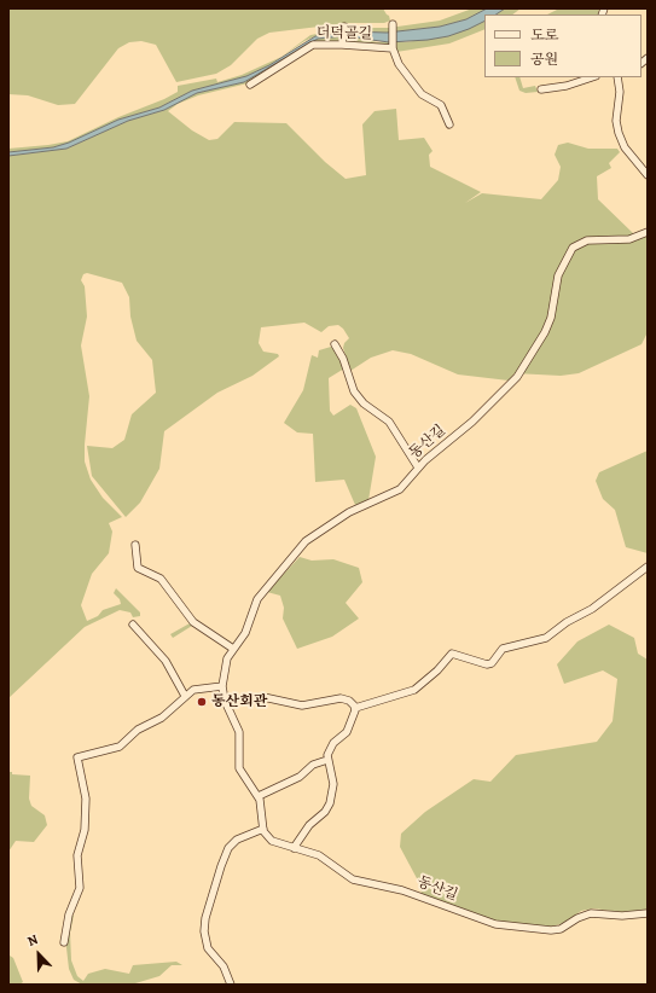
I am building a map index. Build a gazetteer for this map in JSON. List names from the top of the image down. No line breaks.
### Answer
{"streets":{"street":["더덕골길","동산길"]},"places":["동산회관"],"legend":["도로","공원"],"north":"top left"}
